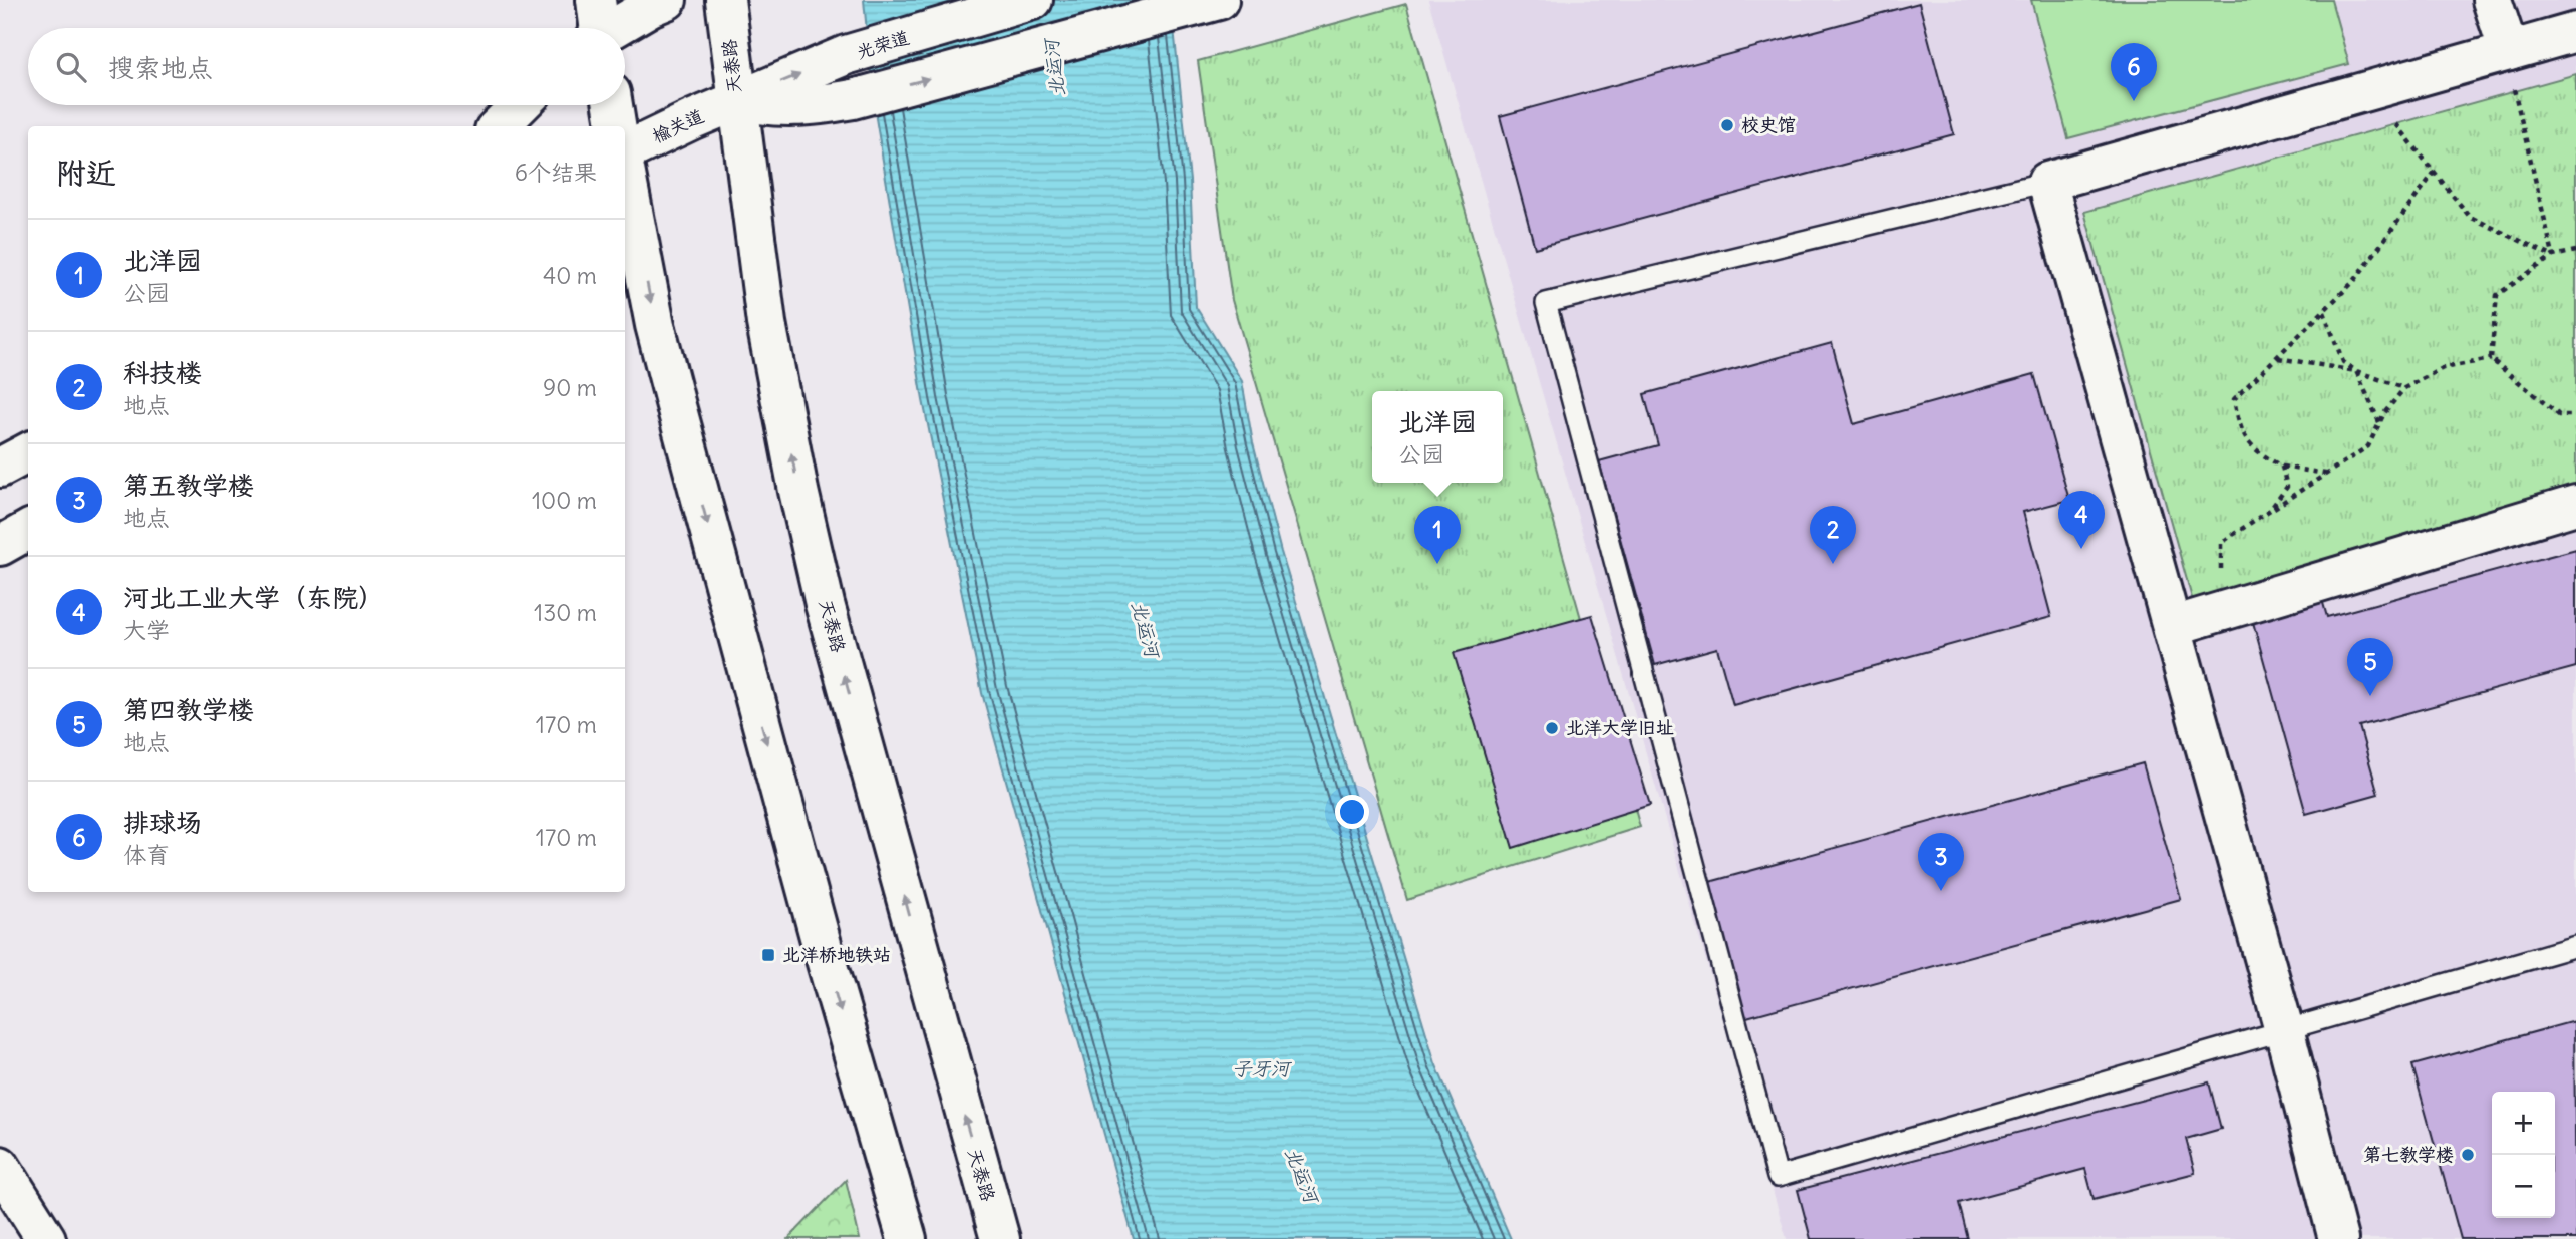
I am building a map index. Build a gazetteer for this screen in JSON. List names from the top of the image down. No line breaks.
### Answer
{"streets":{"main road":["光荣道","天泰路","榆关道"]},"crossings":[["光荣道","天泰路"],["光荣道","榆关道"],["天泰路","榆关道"]],"water":["北运河","子牙河"],"places":{"other":["校史馆","北洋大学旧址","第七教学楼"],"transit":["北洋桥地铁站"]},"page":{"search":"搜索地点","pins":["6","4","1","2","5","3"],"heading":["附近","6个结果"],"list":[{"mark":"1","name":"北洋园","note":"公园","value":"40 m"},{"mark":"2","name":"科技楼","note":"地点","value":"90 m"},{"mark":"3","name":"第五教学楼","note":"地点","value":"100 m"},{"mark":"4","name":"河北工业大学（东院）","note":"大学","value":"130 m"},{"mark":"5","name":"第四教学楼","note":"地点","value":"170 m"},{"mark":"6","name":"排球场","note":"体育","value":"170 m"}],"popup":["北洋园","公园"],"map_buttons":["+","−"]}}
